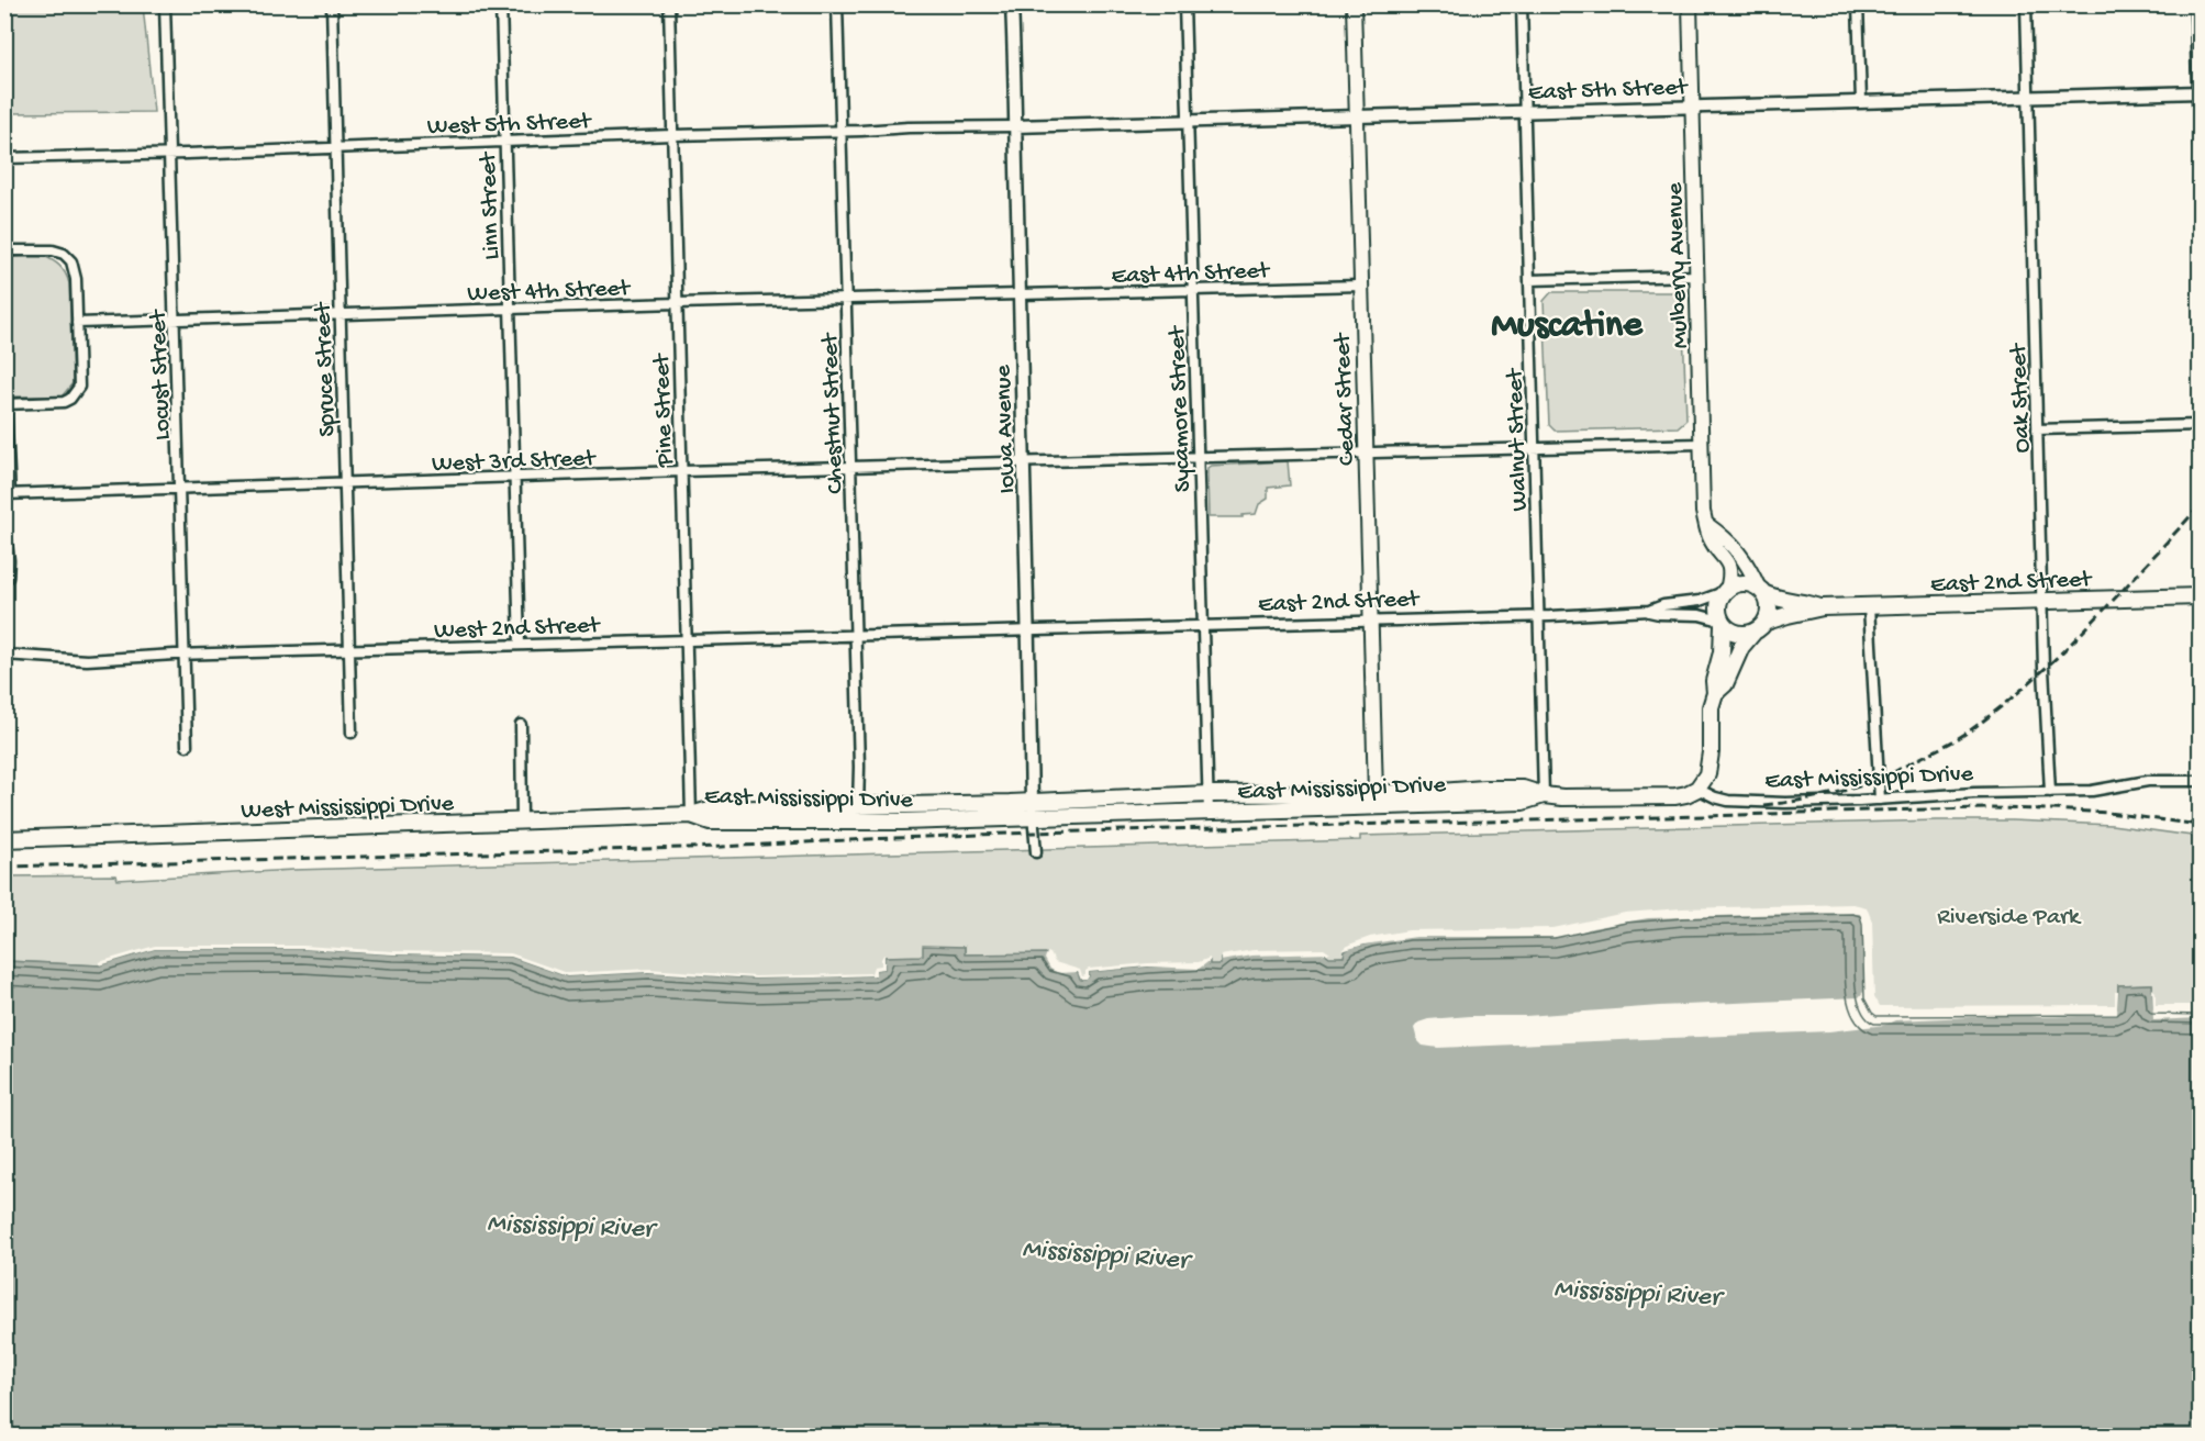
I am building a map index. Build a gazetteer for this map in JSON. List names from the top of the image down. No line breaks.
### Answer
{"streets":{"main road":["Mulberry Avenue","Cedar Street","East 2nd Street","East Mississippi Drive","West Mississippi Drive"],"street":["East 5th Street","West 5th Street","Linn Street","East 4th Street","West 4th Street","Spruce Street","Locust Street","Oak Street","Sycamore Street","Pine Street","Chestnut Street","Iowa Avenue","Walnut Street","West 3rd Street","West 2nd Street"]},"crossings":[["East 5th Street","West 5th Street"],["East 5th Street","Mulberry Avenue"],["East 5th Street","Oak Street"],["East 5th Street","Cedar Street"],["East 5th Street","Sycamore Street"],["East 5th Street","Iowa Avenue"],["East 5th Street","Walnut Street"],["West 5th Street","Linn Street"],["West 5th Street","Spruce Street"],["West 5th Street","Locust Street"],["West 5th Street","Pine Street"],["West 5th Street","Chestnut Street"],["West 5th Street","Iowa Avenue"],["Linn Street","West 4th Street"],["Linn Street","West 3rd Street"],["Linn Street","West 2nd Street"],["Mulberry Avenue","West 3rd Street"],["Mulberry Avenue","East 2nd Street"],["East 4th Street","West 4th Street"],["East 4th Street","Cedar Street"],["East 4th Street","Sycamore Street"],["East 4th Street","Iowa Avenue"],["West 4th Street","Spruce Street"],["West 4th Street","Locust Street"],["West 4th Street","Pine Street"],["West 4th Street","Chestnut Street"],["West 4th Street","Iowa Avenue"],["Spruce Street","West 3rd Street"],["Spruce Street","West 2nd Street"],["Locust Street","West 3rd Street"],["Locust Street","West 2nd Street"],["Oak Street","East 2nd Street"],["Oak Street","East Mississippi Drive"],["Cedar Street","West 3rd Street"],["Cedar Street","East 2nd Street"],["Cedar Street","East Mississippi Drive"],["Sycamore Street","West 3rd Street"],["Sycamore Street","East 2nd Street"],["Sycamore Street","East Mississippi Drive"],["Pine Street","West 3rd Street"],["Pine Street","West 2nd Street"],["Pine Street","East Mississippi Drive"],["Pine Street","West Mississippi Drive"],["Chestnut Street","West 3rd Street"],["Chestnut Street","West 2nd Street"],["Chestnut Street","East Mississippi Drive"],["Iowa Avenue","West 3rd Street"],["Iowa Avenue","East 2nd Street"],["Iowa Avenue","West 2nd Street"],["Iowa Avenue","East Mississippi Drive"],["Walnut Street","West 3rd Street"],["Walnut Street","East 2nd Street"],["Walnut Street","East Mississippi Drive"],["East 2nd Street","West 2nd Street"],["East Mississippi Drive","West Mississippi Drive"]],"districts":["Muscatine"],"water":["Mississippi River"],"parks":["Riverside Park"]}
